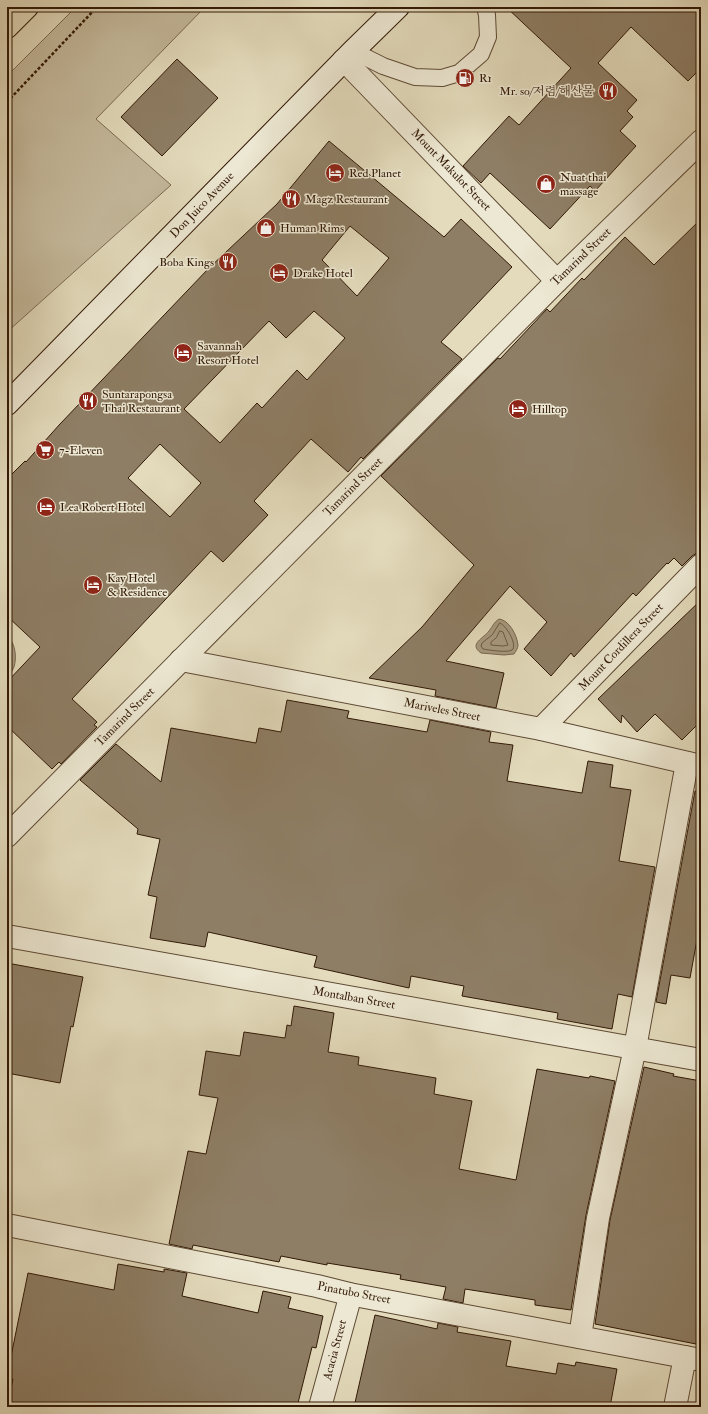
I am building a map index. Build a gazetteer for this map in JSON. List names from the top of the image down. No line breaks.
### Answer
{"streets":{"street":["Mount Makulot Street","Don Juico Avenue","Tamarind Street","Mount Cordillera Street","Mariveles Street","Montalban Street","Pinatubo Street","Acacia Street"]},"crossings":[["Mount Makulot Street","Don Juico Avenue"],["Mount Makulot Street","Tamarind Street"],["Tamarind Street","Mariveles Street"],["Mount Cordillera Street","Mariveles Street"],["Pinatubo Street","Acacia Street"]],"places":{"fuel station":["R1"],"restaurant":["Mr. so/저렴/해산물","Magz Restaurant","Boba Kings","Suntarapongsa Thai Restaurant"],"hotel":["Red Planet","Drake Hotel","Savannah Resort Hotel","Hilltop","Lea Robert Hotel","Kay Hotel & Residence"],"shop":["Nuat thai massage","Human Rims"],"supermarket":["7-Eleven"]}}
